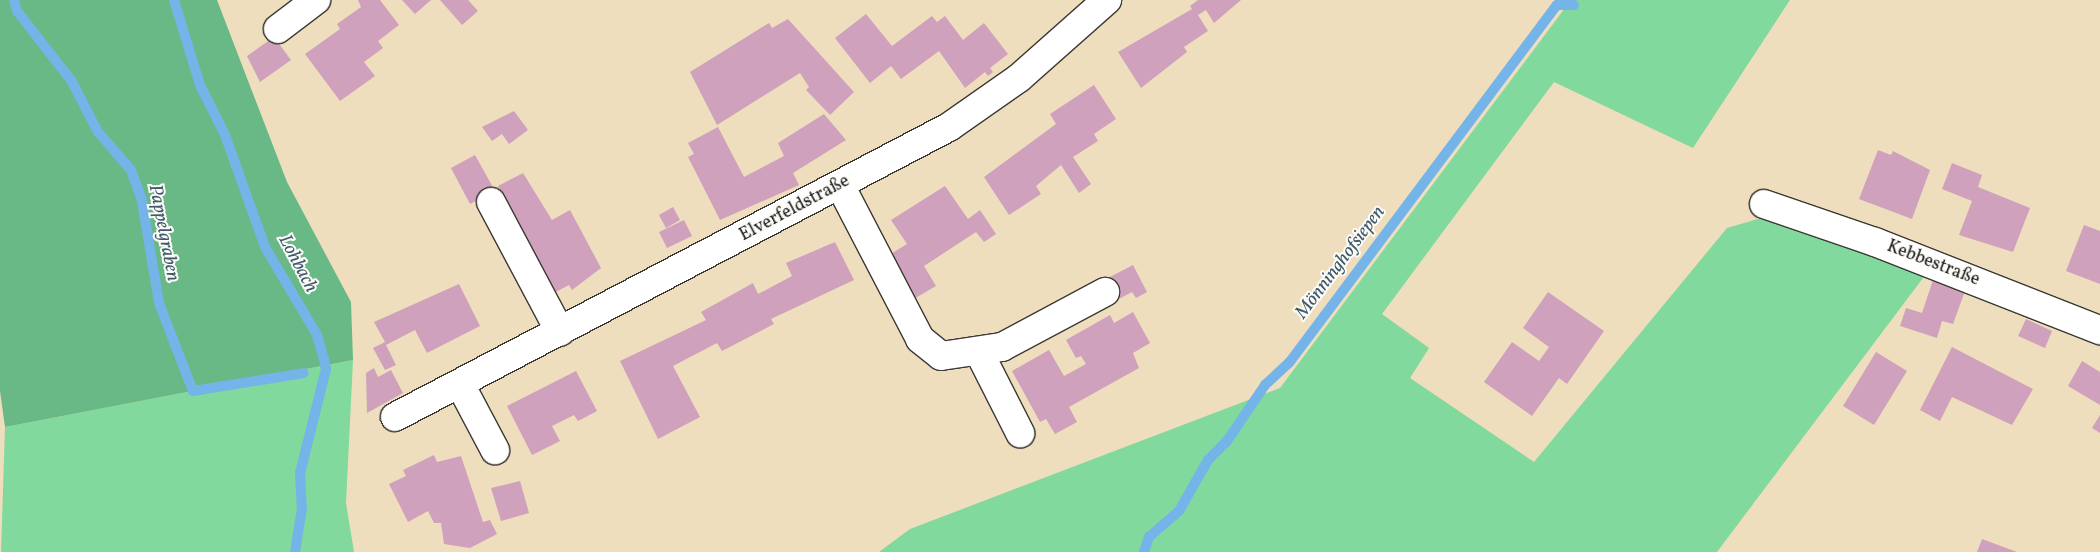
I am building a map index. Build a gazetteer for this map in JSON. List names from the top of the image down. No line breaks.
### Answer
{"streets":{"street":["Elverfeldstraße","Kebbestraße"]},"water":["Pappelgraben","Mönninghofsiepen","Lohbach"]}
